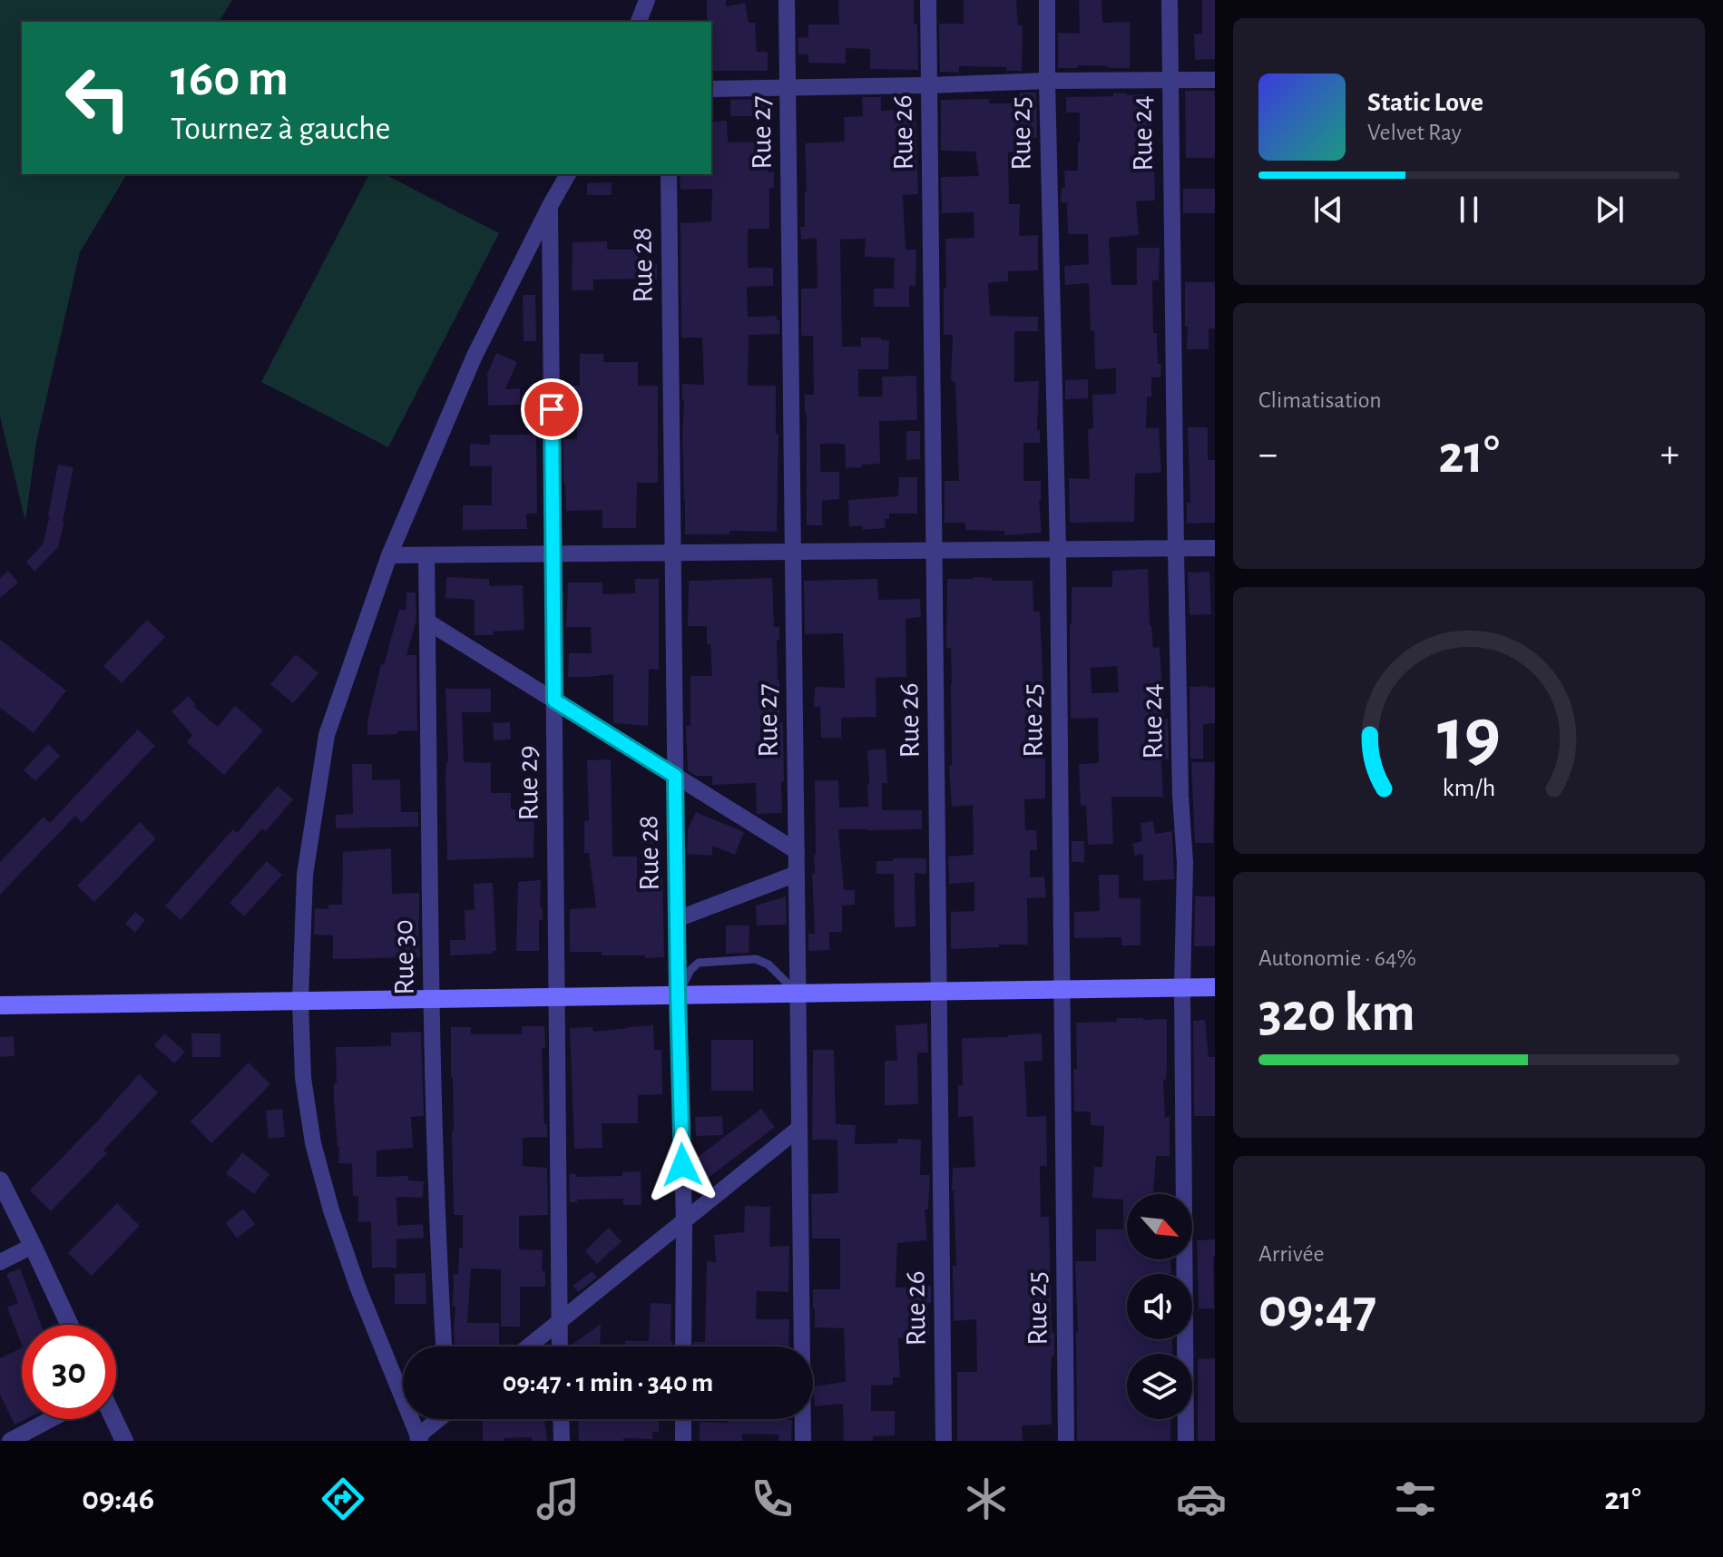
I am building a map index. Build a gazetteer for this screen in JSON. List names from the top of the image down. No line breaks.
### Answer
{"streets":{"street":["Rue 27","Rue 26","Rue 25","Rue 24","Rue 28","Rue 29","Rue 30"]},"north":"bottom right","page":{"turn":["160 m","Tournez à gauche"],"song":["Static Love","Velvet Ray"],"tile":["Climatisation",["Autonomie · 64%","320 km"],["Arrivée","09:47"]],"heat":["−","21°","+"],"limit":"30","trip":"09:47 · 1 min · 340 m","tabs":["09:46","21°"],"gauge":["19","km/h"]}}
